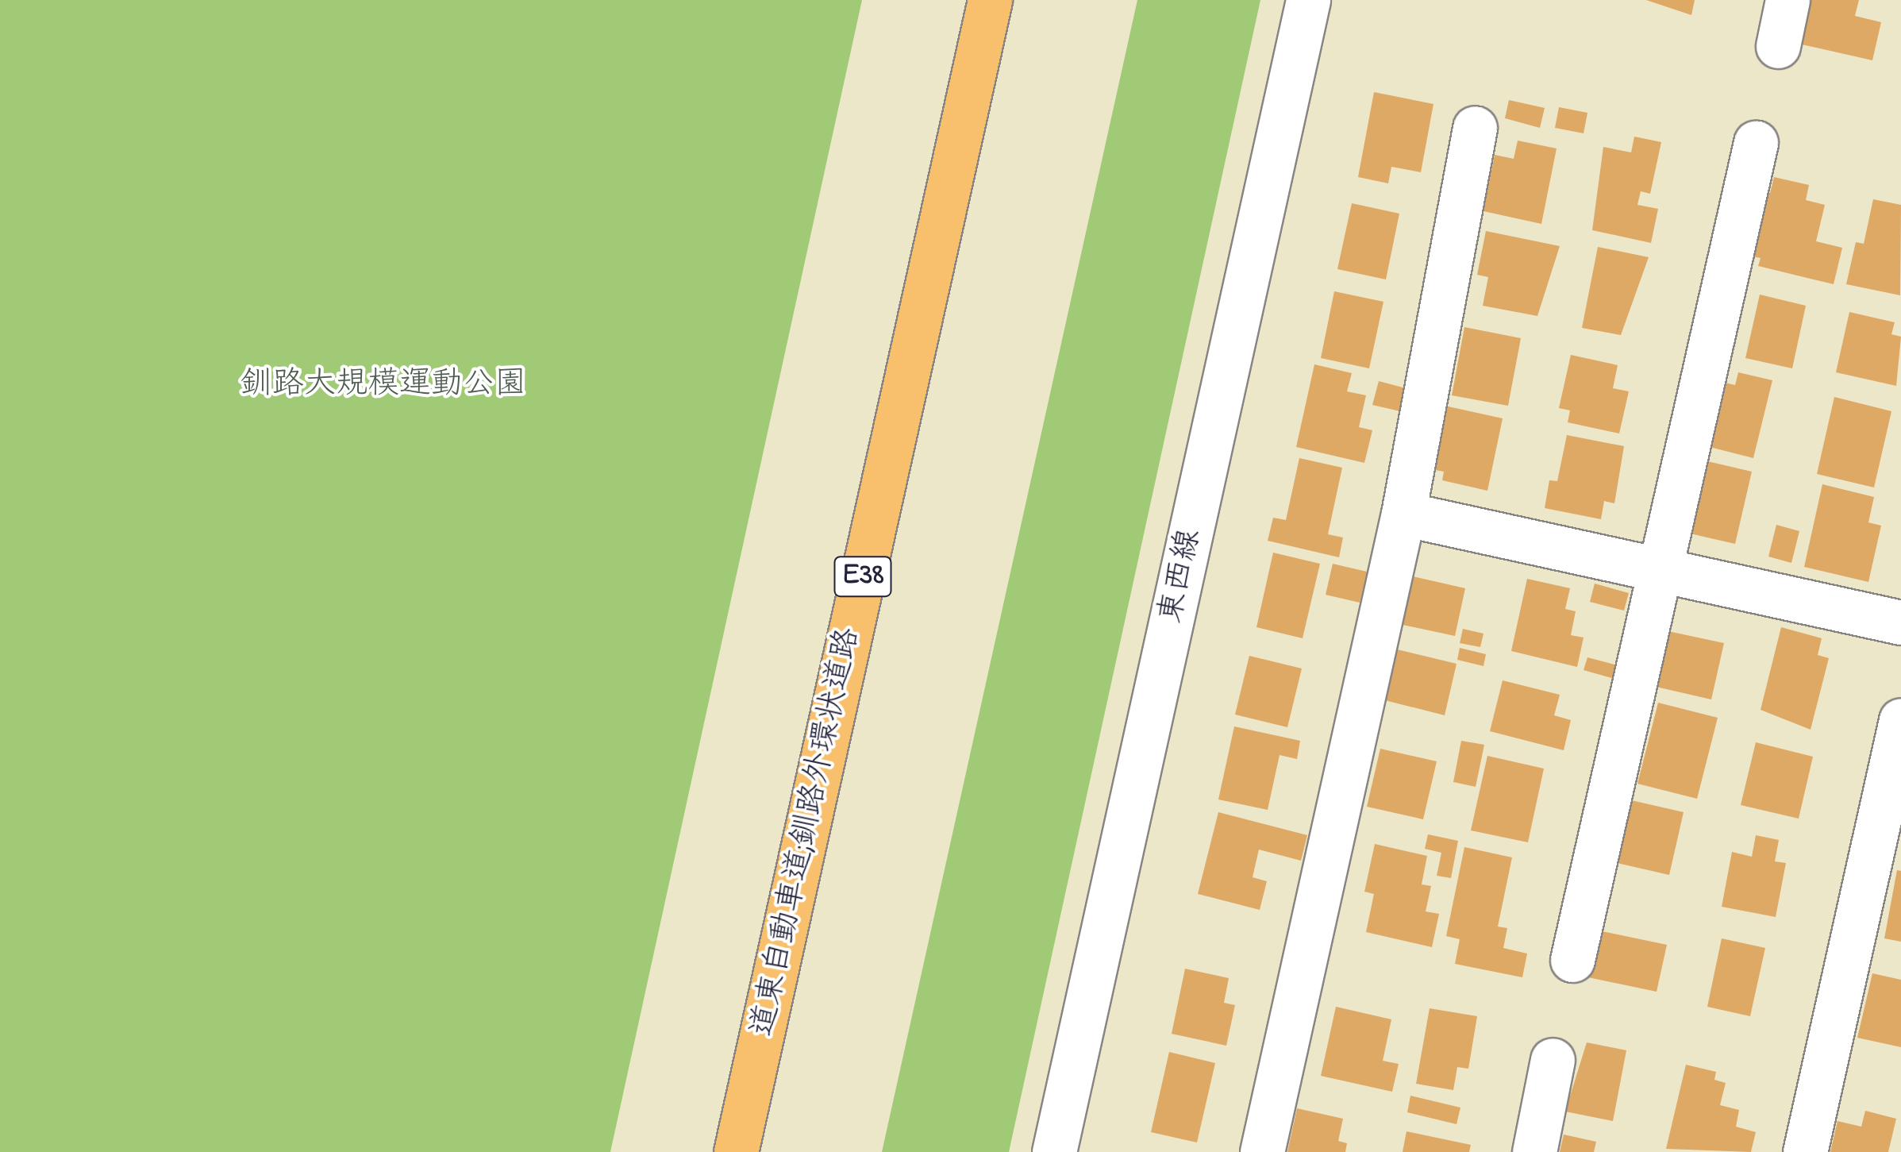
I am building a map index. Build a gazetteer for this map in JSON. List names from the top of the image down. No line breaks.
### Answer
{"streets":{"highway":["E38","道東自動車道;釧路外環状道路"],"street":["東西線"]},"parks":["釧路大規模運動公園"]}
